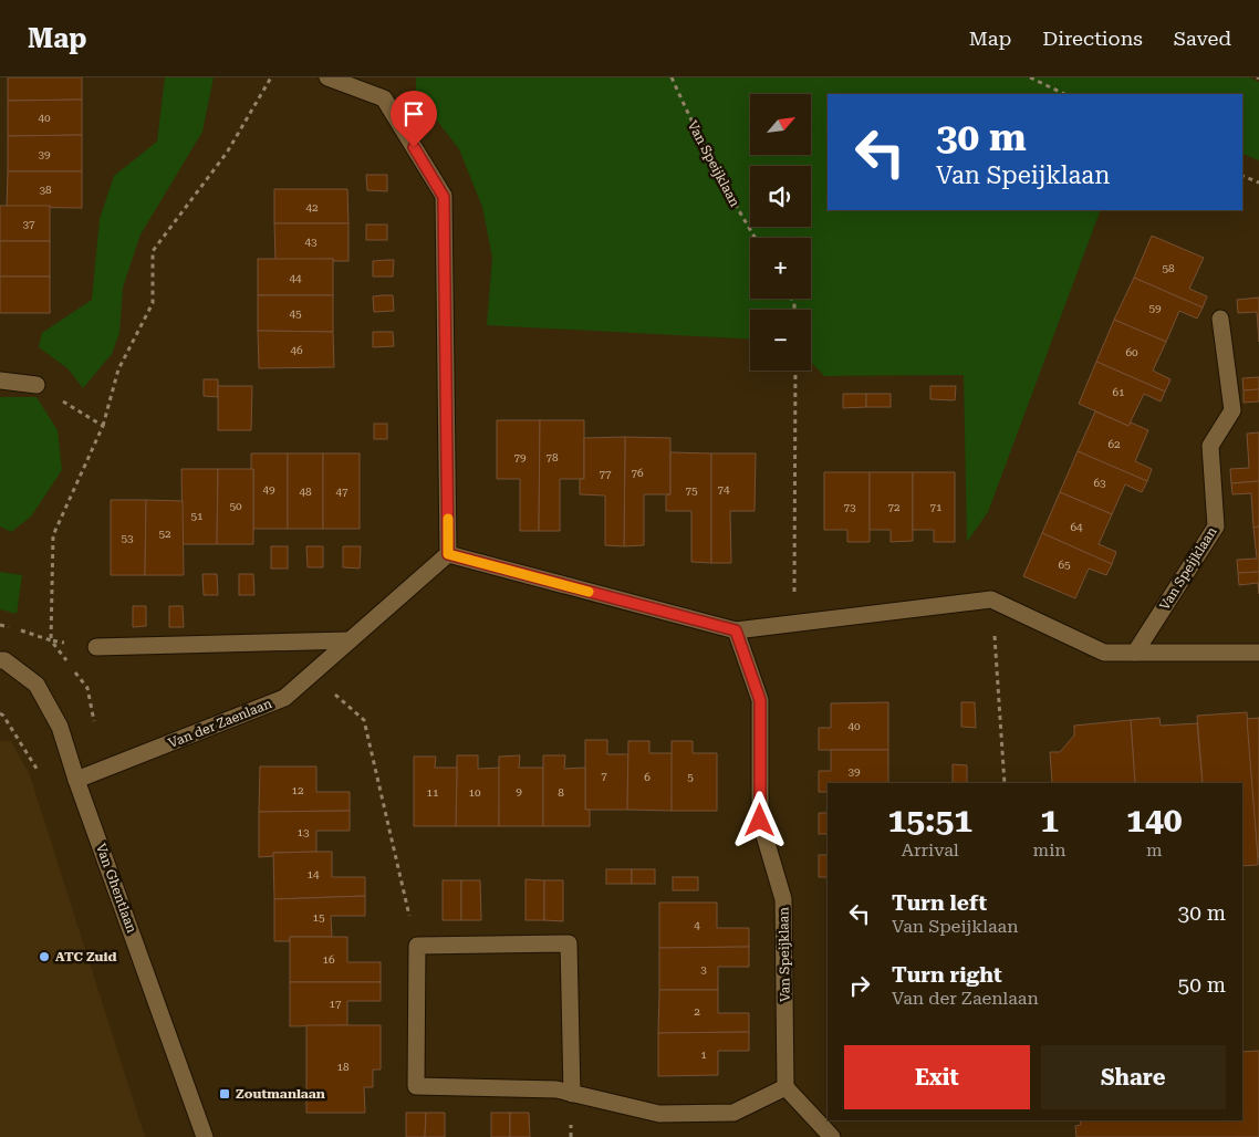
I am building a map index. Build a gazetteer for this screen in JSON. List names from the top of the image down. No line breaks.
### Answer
{"streets":{"street":["Van Speijklaan","Van der Zaenlaan","Van Ghentlaan"]},"crossings":[["Van der Zaenlaan","Van Ghentlaan"]],"places":{"other":["ATC Zuid"],"transit":["Zoutmanlaan"]},"house_numbers":["40","39","38","42","37","43","58","44","59","45","46","60","61","62","79","78","76","77","63","49","74","75","48","47","50","73","72","71","51","64","52","53","65","40","39","7","6","5","12","9","11","10","8","13","14","15","4","16","3","17","2","1","18"],"north":"top right","page":{"header":"Map","nav":["Map","Directions","Saved"],"map_buttons":["+","−"],"turn":["30 m","Van Speijklaan"],"eta":["15:51","Arrival","1","min","140","m"],"list":[{"name":"Turn left","note":"Van Speijklaan","value":"30 m"},{"name":"Turn right","note":"Van der Zaenlaan","value":"50 m"}],"buttons":["Exit","Share"]}}
